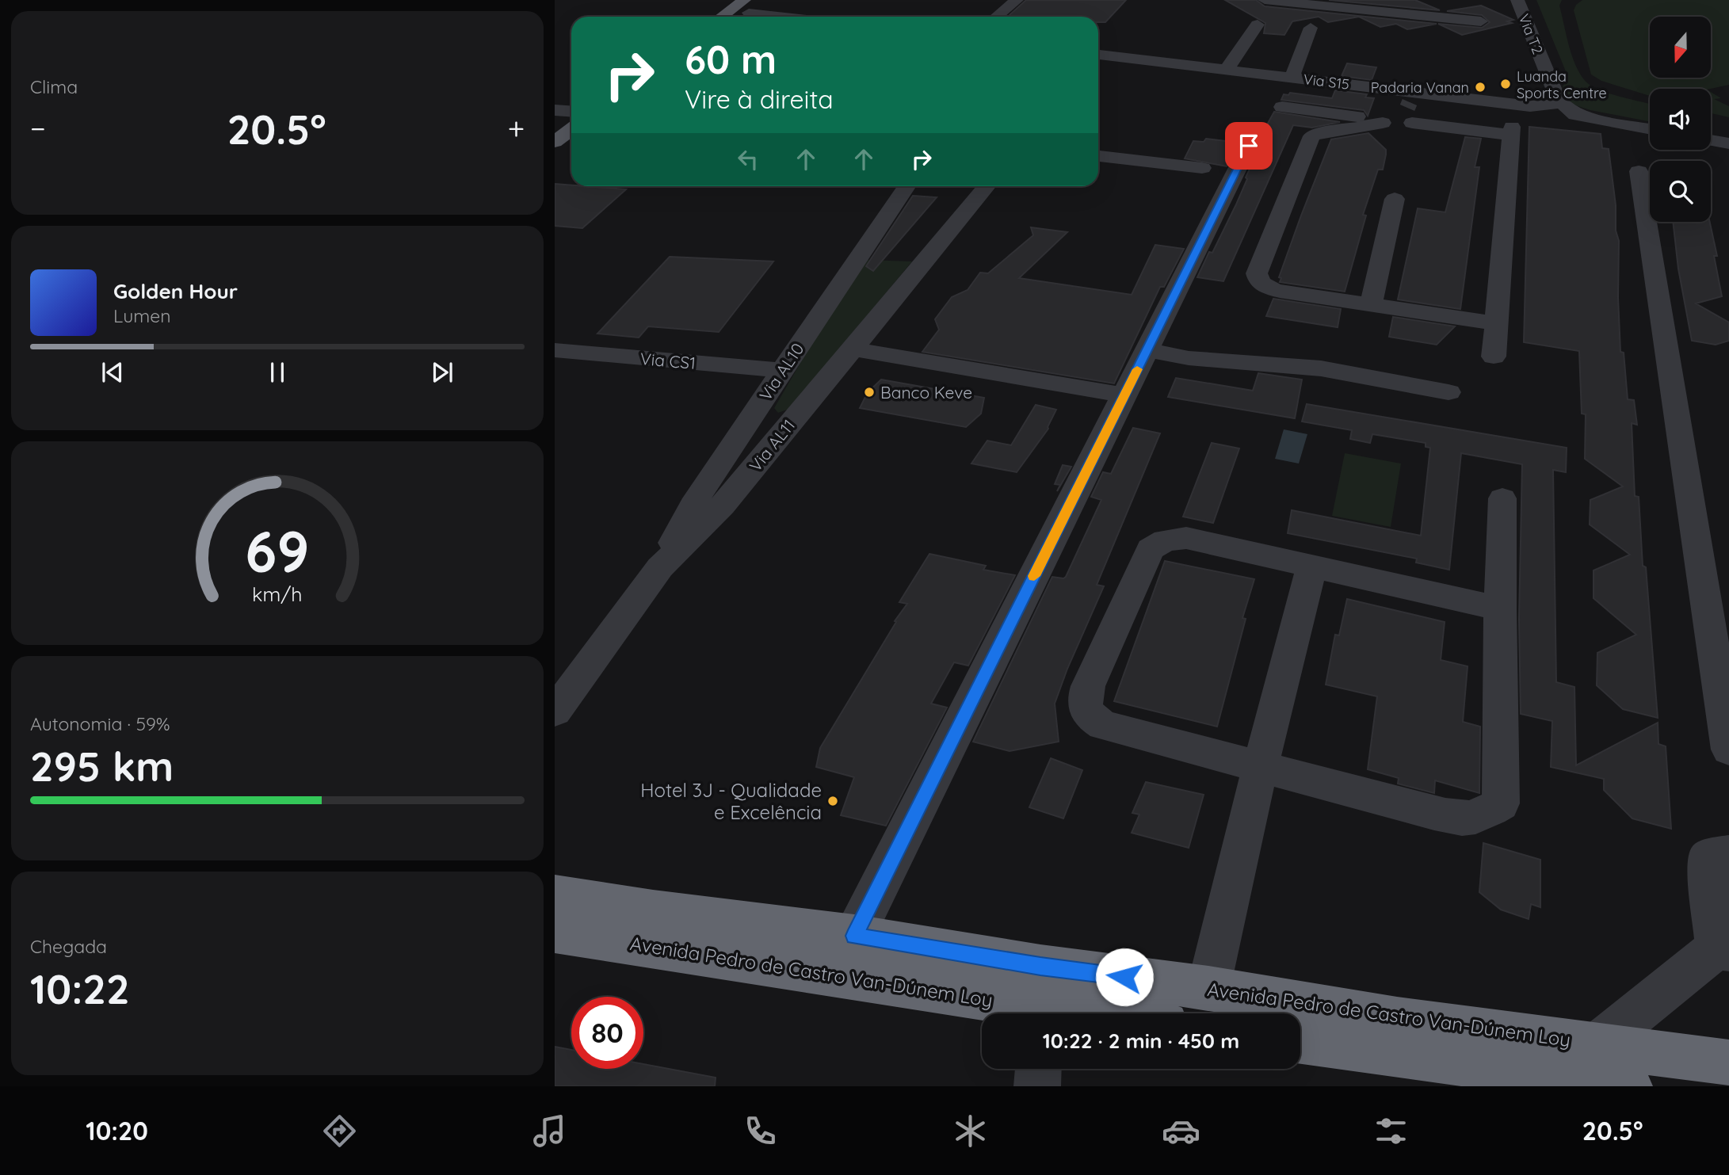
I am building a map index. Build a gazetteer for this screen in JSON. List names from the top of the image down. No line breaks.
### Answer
{"streets":{"highway":["Avenida Pedro de Castro Van-Dúnem Loy"],"street":["Via T2","Via S15","Via CS1","Via AL10","Via AL11"]},"crossings":[["Via CS1","Via AL10"],["Via AL10","Via AL11"]],"places":["Luanda Sports Centre","Padaria Vanan","Banco Keve","Hotel 3J - Qualidade e Excelência"],"north":"bottom","page":{"tile":["Clima",["Autonomia · 59%","295 km"],["Chegada","10:22"]],"turn":["60 m","Vire à direita"],"heat":["−","20.5°","+"],"song":["Golden Hour","Lumen"],"limit":"80","trip":"10:22 · 2 min · 450 m","tabs":["10:20","20.5°"],"gauge":["69","km/h"]}}
